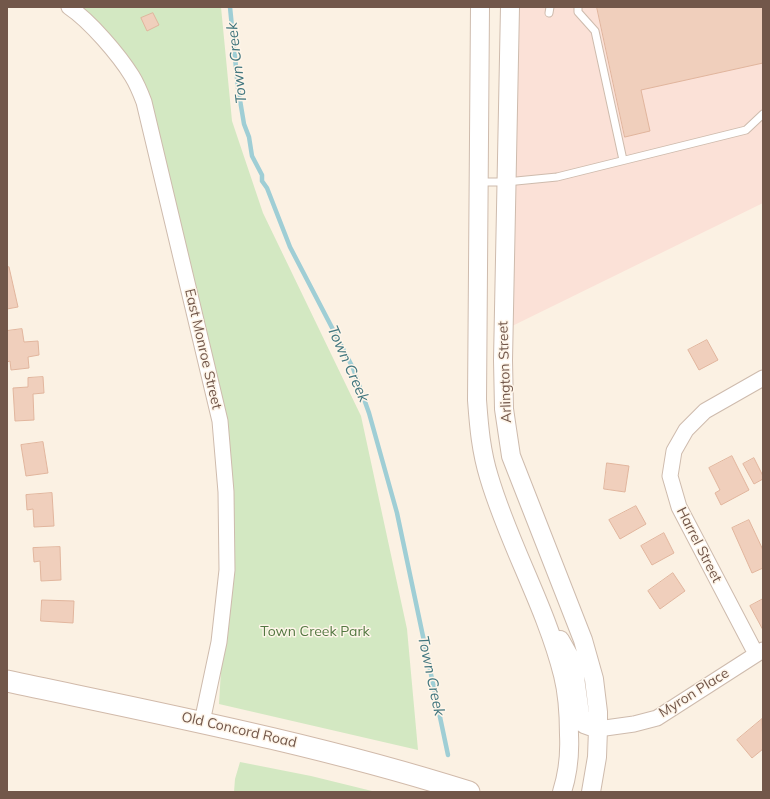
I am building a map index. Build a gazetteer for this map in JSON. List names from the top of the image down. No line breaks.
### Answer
{"streets":{"main road":["Old Concord Road"],"street":["East Monroe Street","Arlington Street","Harrel Street","Myron Place"]},"crossings":[["East Monroe Street","Old Concord Road"],["Arlington Street","Myron Place"],["Harrel Street","Myron Place"]],"water":["Town Creek"],"parks":["Town Creek Park"]}
